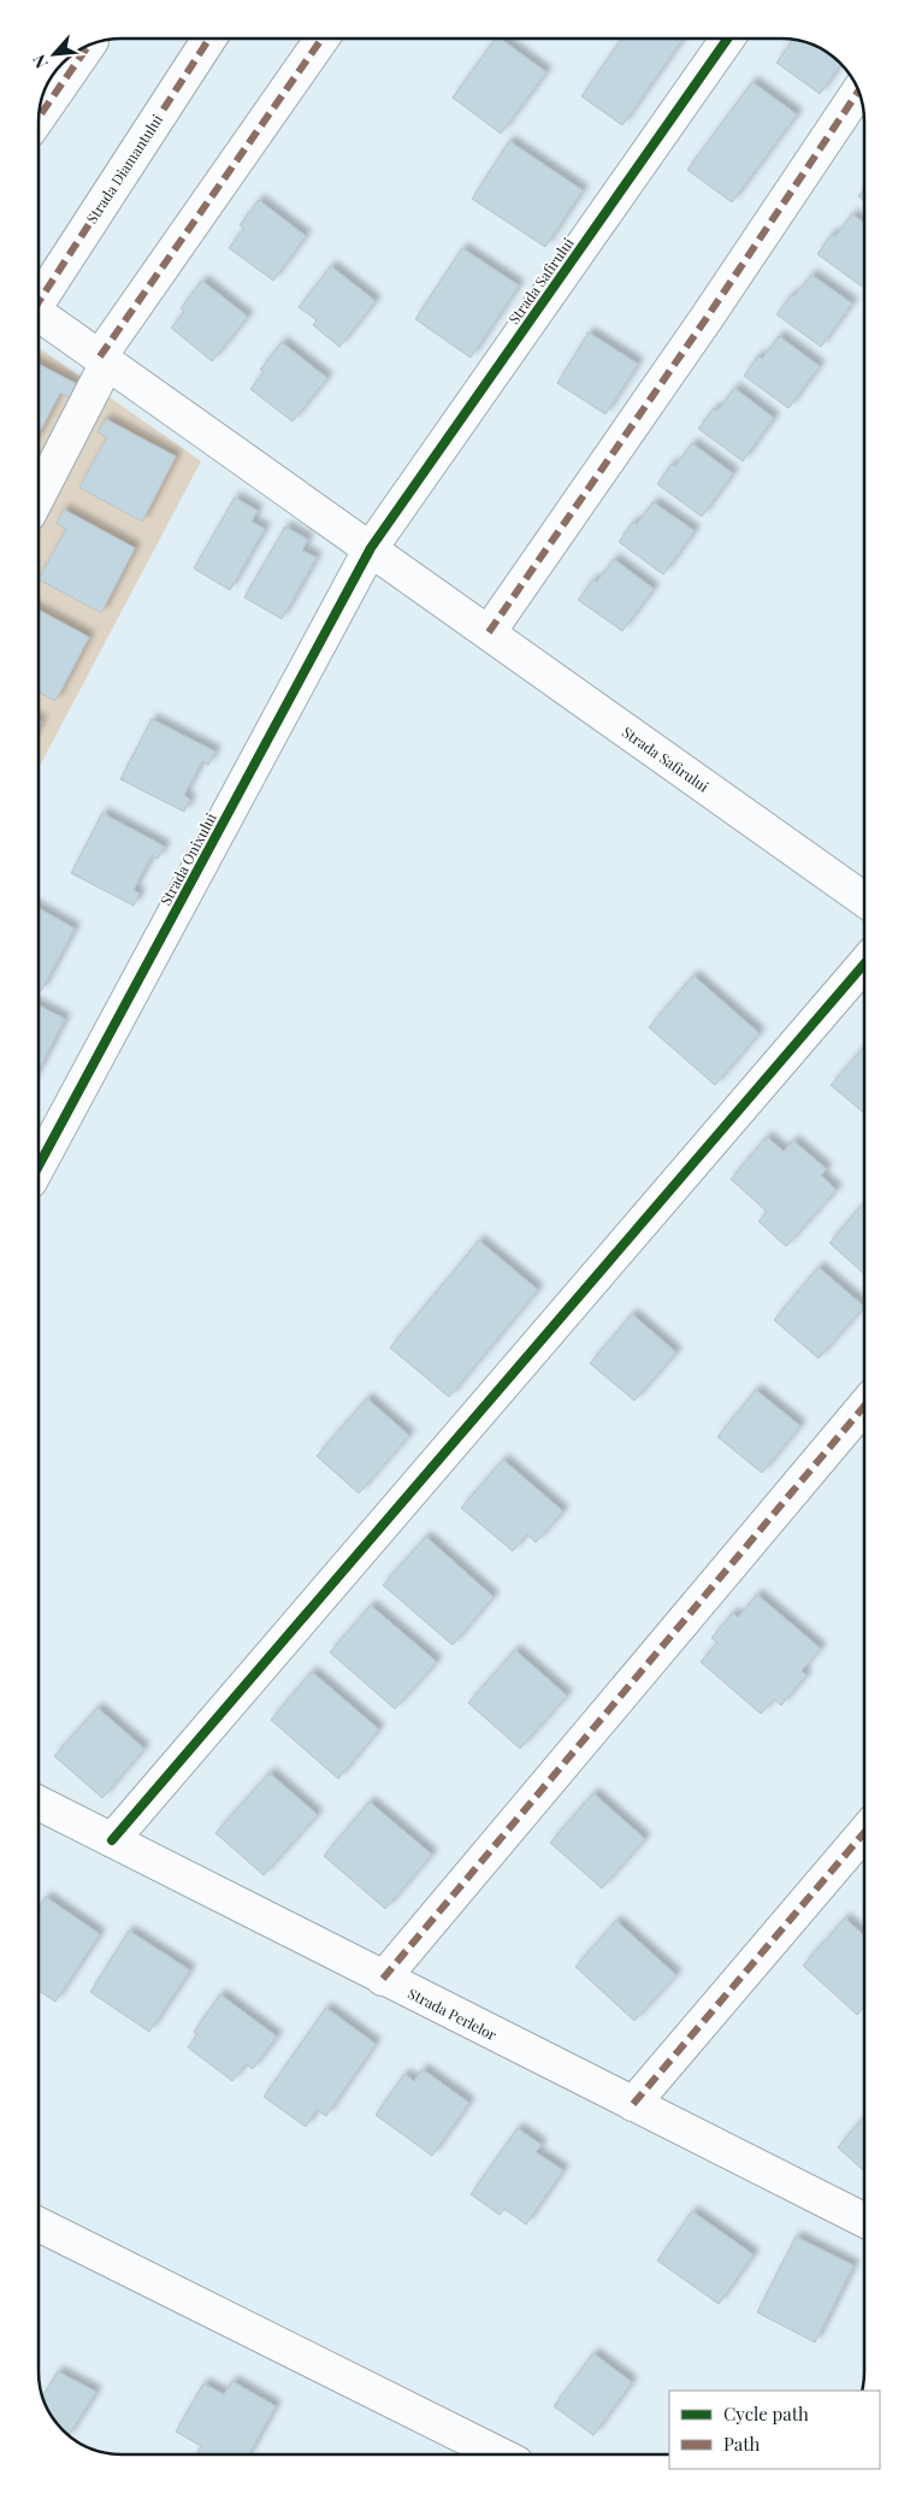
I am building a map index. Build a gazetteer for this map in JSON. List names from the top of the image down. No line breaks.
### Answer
{"streets":{"street":["Strada Diamantului","Strada Safirului","Strada Onixului","Strada Perlelor"]},"crossings":[["Strada Safirului","Strada Onixului"]],"legend":["Cycle path","Path"],"north":"bottom left"}
